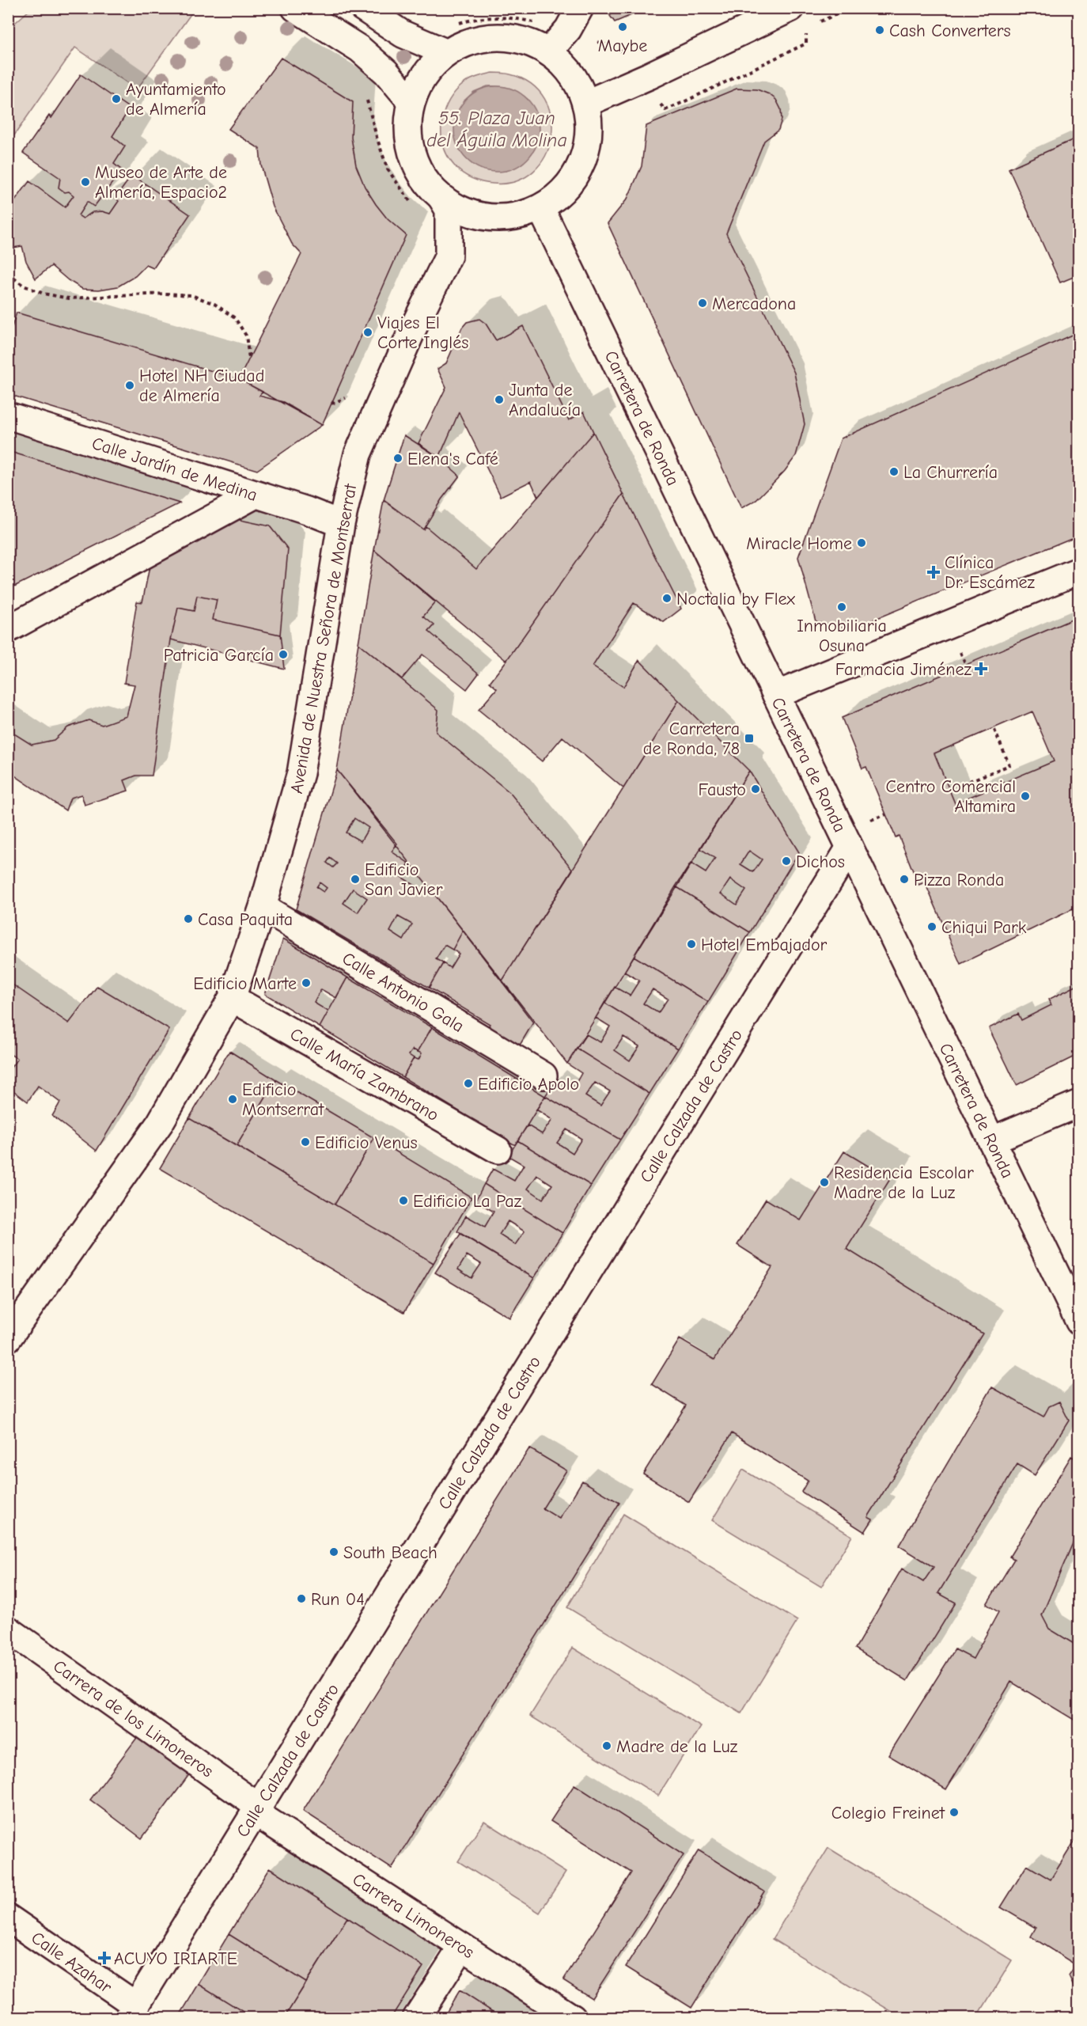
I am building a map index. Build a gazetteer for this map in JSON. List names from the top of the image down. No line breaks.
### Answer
{"streets":{"street":["Carretera de Ronda","Calle Jardín de Medina","Avenida de Nuestra Señora de Montserrat","Calle Antonio Gala","Calle María Zambrano","Calle Calzada de Castro","Carrera de los Limoneros","Carrera Limoneros","Calle Azahar"]},"crossings":[["Carretera de Ronda","Calle Calzada de Castro"],["Calle Jardín de Medina","Avenida de Nuestra Señora de Montserrat"],["Avenida de Nuestra Señora de Montserrat","Calle Antonio Gala"],["Avenida de Nuestra Señora de Montserrat","Calle María Zambrano"],["Calle Calzada de Castro","Carrera de los Limoneros"],["Calle Calzada de Castro","Carrera Limoneros"],["Calle Calzada de Castro","Calle Azahar"],["Carrera de los Limoneros","Carrera Limoneros"]],"water":["55. Plaza Juan del Águila Molina"],"places":{"other":["Maybe","Cash Converters","Ayuntamiento de Almería","Museo de Arte de Almería, Espacio2","Mercadona","Viajes El Corte Inglés","Hotel NH Ciudad de Almería","Junta de Andalucía","Elena's Café","La Churrería","Miracle Home","Noctalia by Flex","Inmobiliaria Osuna","Patricia García","Fausto","Centro Comercial Altamira","Dichos","Edificio San Javier","Pizza Ronda","Casa Paquita","Chiqui Park","Hotel Embajador","Edificio Marte","Edificio Apolo","Edificio Montserrat","Edificio Venus","Residencia Escolar Madre de la Luz","Edificio La Paz","South Beach","Run 04","Madre de la Luz","Colegio Freinet"],"health":["Clínica Dr. Escámez","Farmacia Jiménez","ACUYO IRIARTE"],"transit":["Carretera de Ronda, 78"]}}
